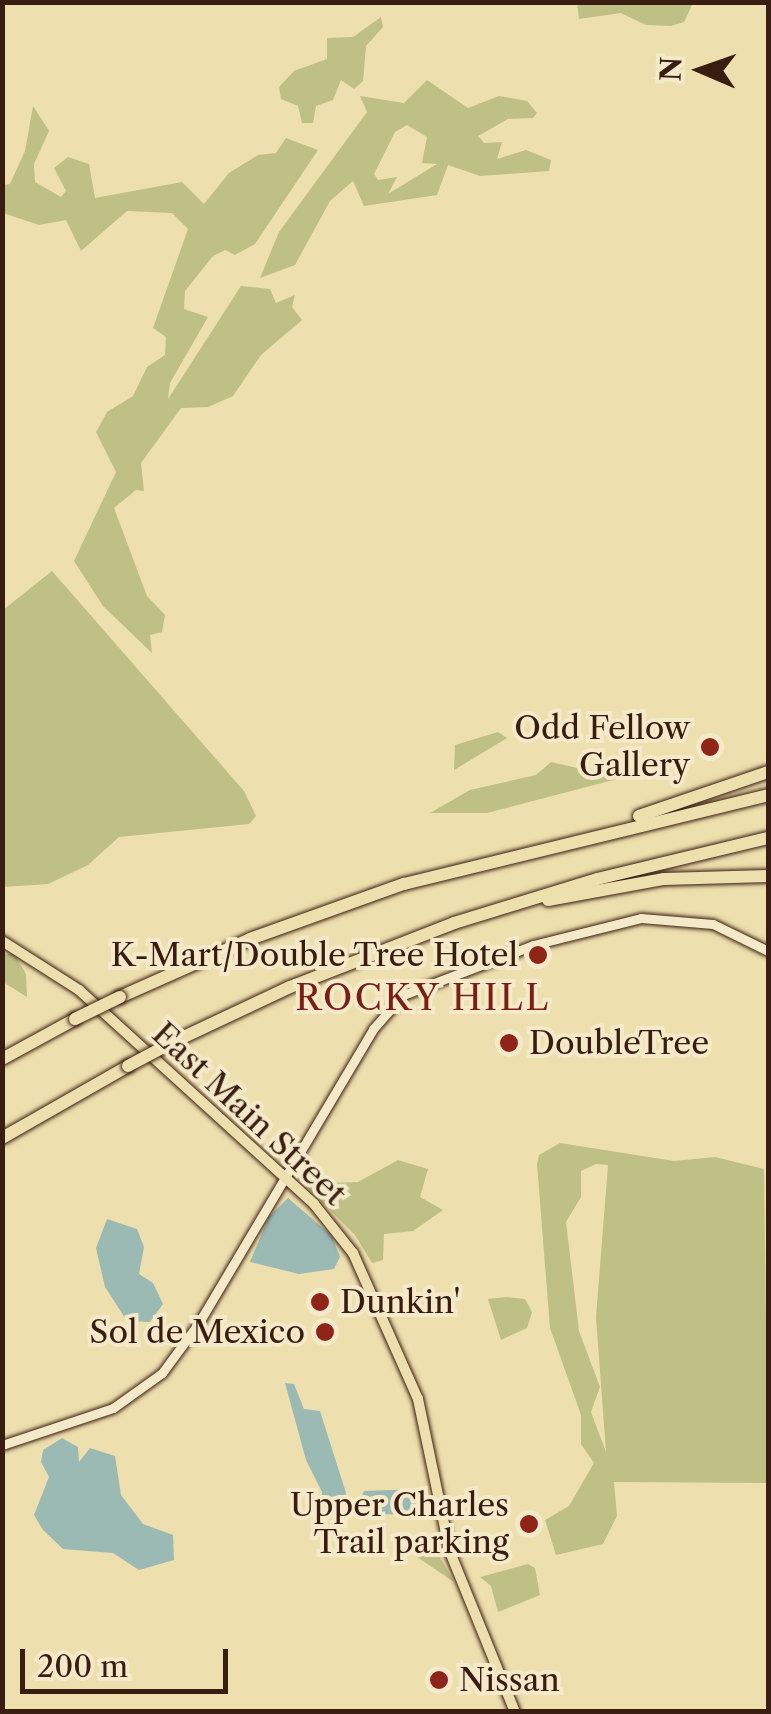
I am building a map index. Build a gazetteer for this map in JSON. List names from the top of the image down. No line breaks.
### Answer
{"streets":{"main road":["East Main Street"]},"districts":["ROCKY HILL"],"places":["Odd Fellow Gallery","K-Mart/Double Tree Hotel","DoubleTree","Dunkin'","Sol de Mexico","Upper Charles Trail parking","Nissan"],"scale_bar":"200 m","north":"left"}
